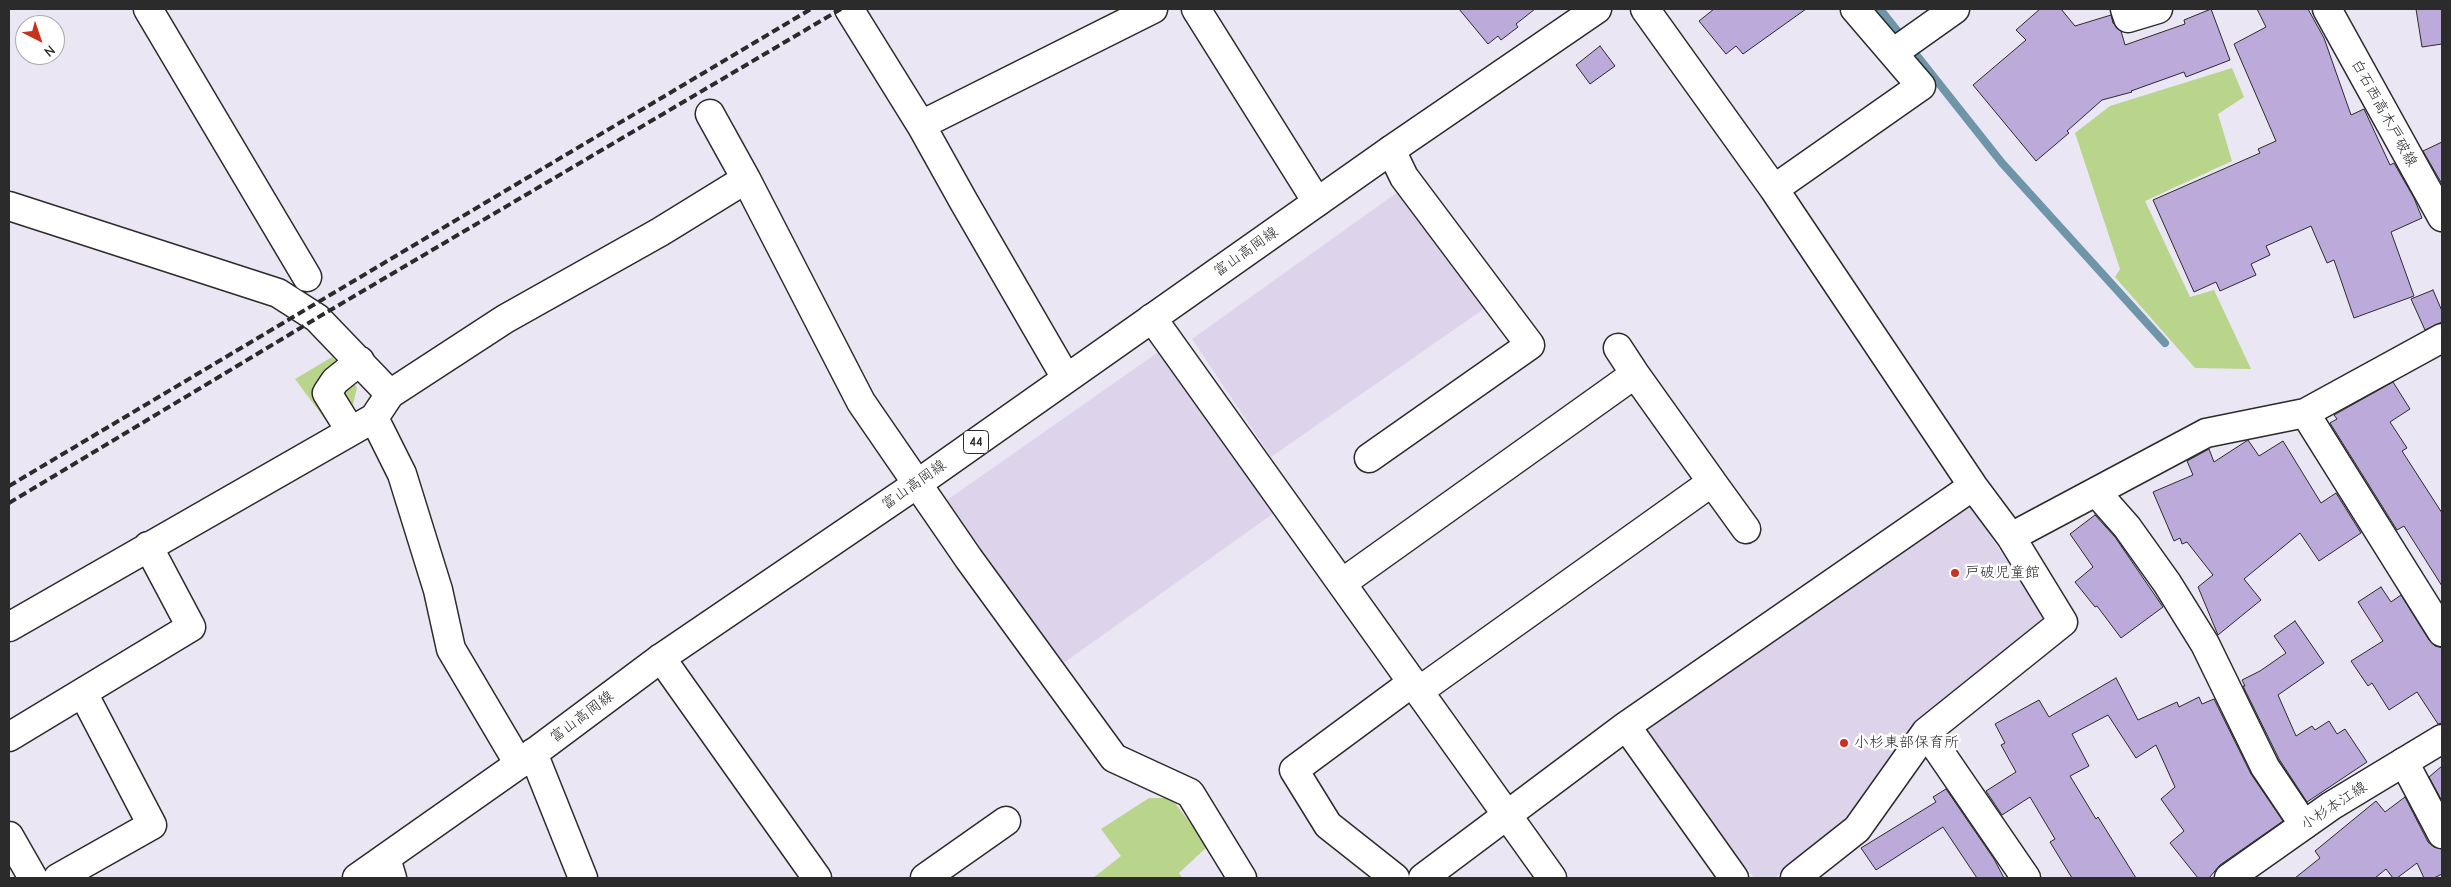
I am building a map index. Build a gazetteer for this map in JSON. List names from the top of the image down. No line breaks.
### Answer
{"streets":{"street":["白石西高木戸破線","富山高岡線","44","小杉本江線"]},"places":["戸破児童館","小杉東部保育所"],"north":"bottom right"}
